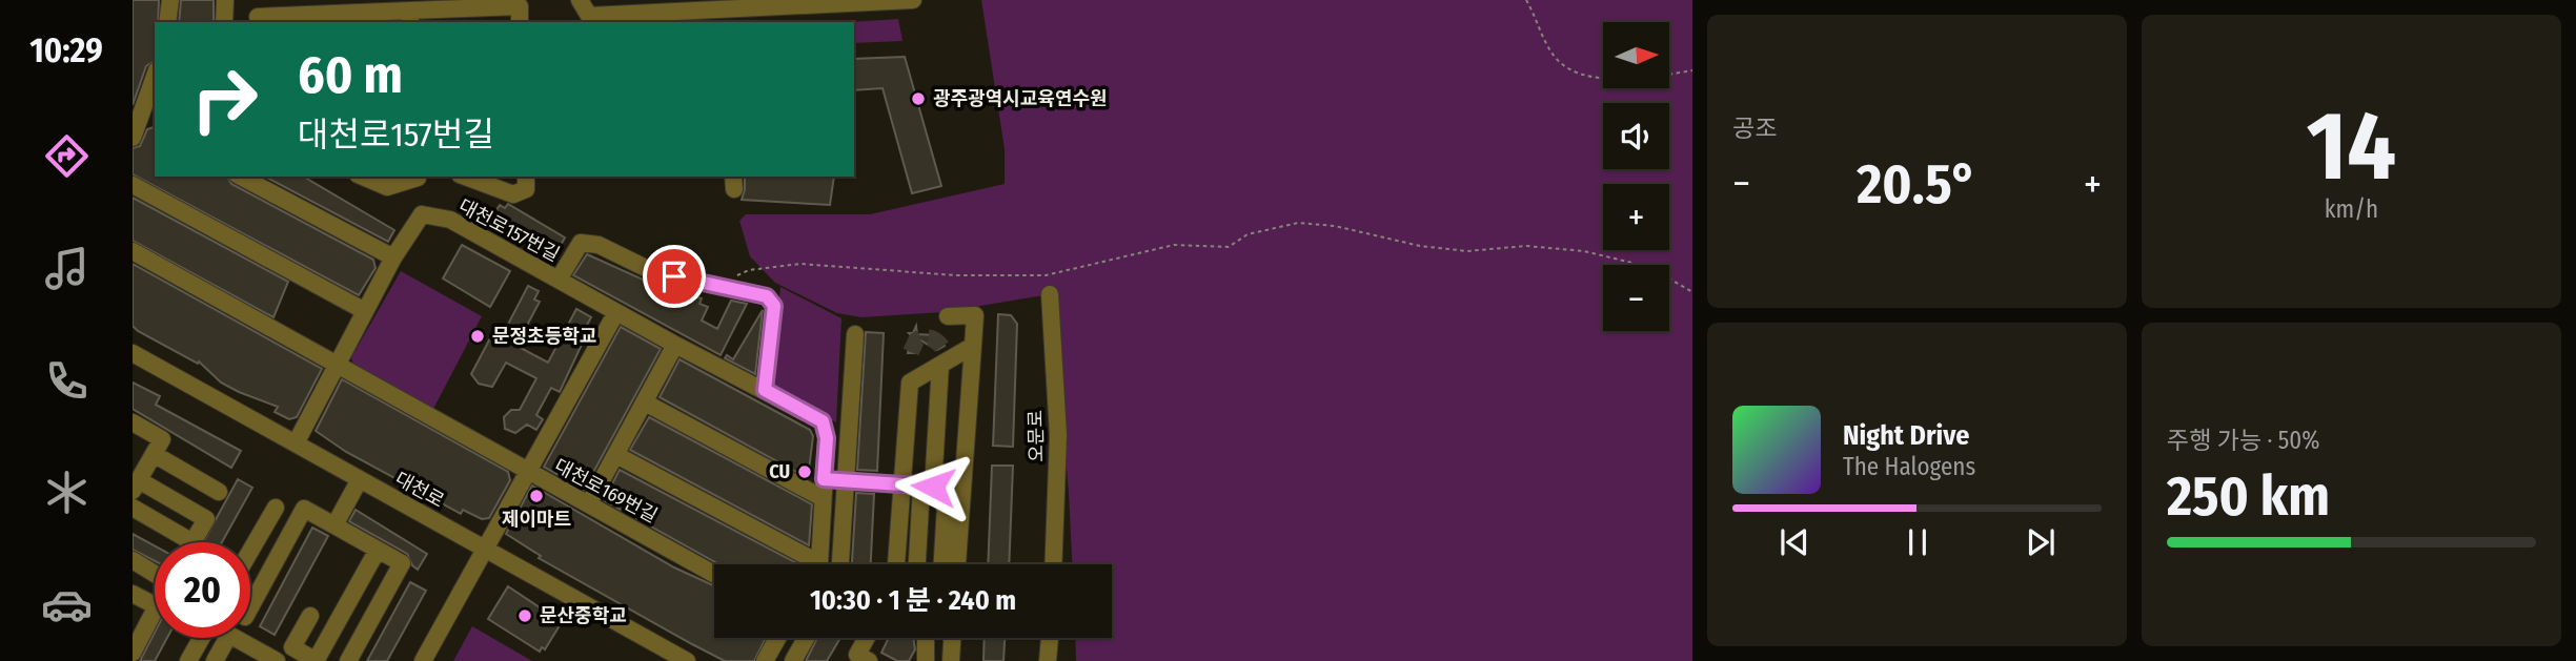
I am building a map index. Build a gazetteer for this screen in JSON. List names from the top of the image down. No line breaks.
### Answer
{"streets":{"street":["대천로157번길","오문로","대천로","대천로169번길"]},"crossings":[["대천로157번길","대천로"],["대천로157번길","대천로169번길"],["대천로","대천로169번길"]],"places":["광주광역시교육연수원","문정초등학교","CU","제이마트","문산중학교"],"north":"right","page":{"tabs":"10:29","tile":["공조",["14","km/h"],["주행 가능 · 50%","250 km"]],"map_buttons":["+","−"],"turn":["60 m","대천로157번길"],"heat":["−","20.5°","+"],"song":["Night Drive","The Halogens"],"limit":"20","trip":"10:30 · 1 분 · 240 m"}}
